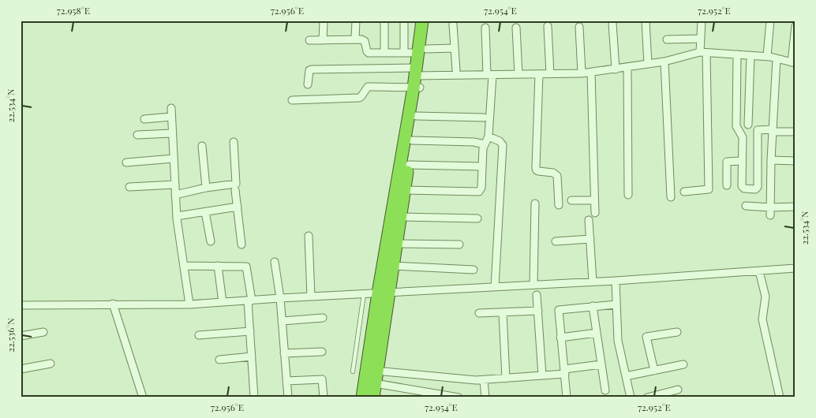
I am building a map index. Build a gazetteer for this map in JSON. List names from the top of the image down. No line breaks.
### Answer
{"coordinates":["72.958°E","72.956°E","72.954°E","72.952°E","22.534°N","22.536°N"]}
